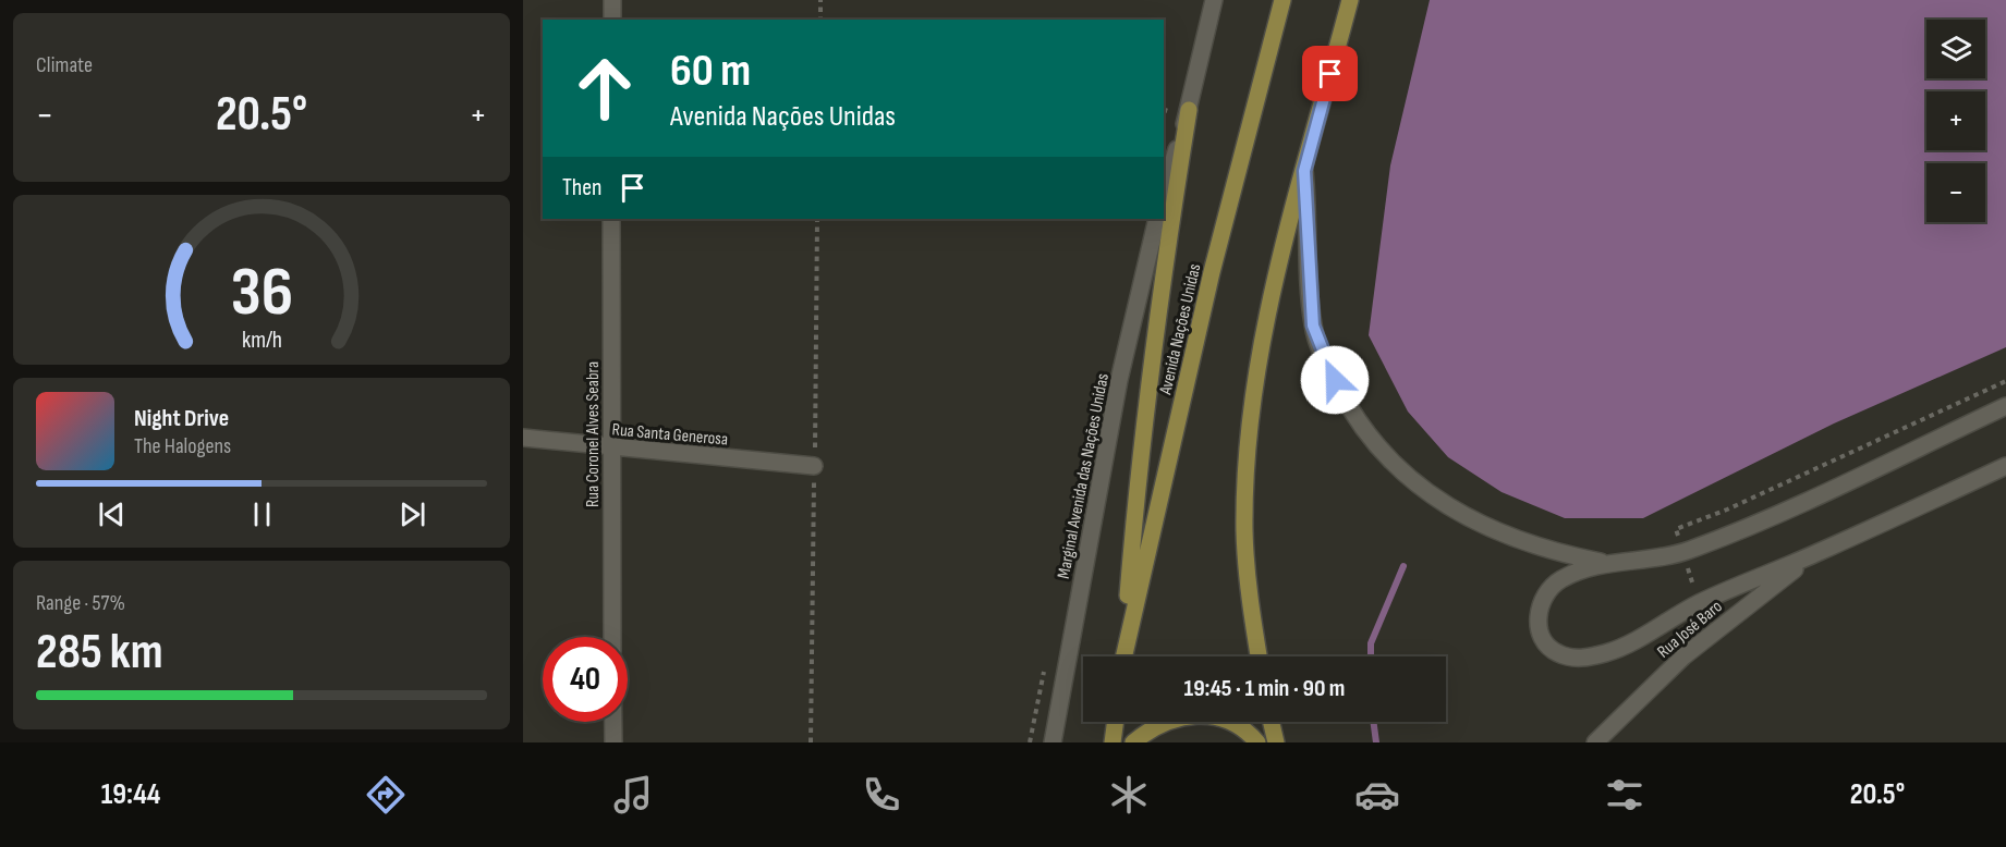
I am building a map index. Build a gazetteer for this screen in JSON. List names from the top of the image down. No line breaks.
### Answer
{"streets":{"main road":["Avenida Nações Unidas"],"street":["Rua Santa Generosa","Rua Coronel Alves Seabra","Marginal Avenida das Nações Unidas","Rua José Baro"]},"crossings":[["Rua Santa Generosa","Rua Coronel Alves Seabra"]],"page":{"tile":["Climate",["Range · 57%","285 km"]],"map_buttons":["+","−"],"turn":["60 m","Avenida Nações Unidas"],"heat":["−","20.5°","+"],"then":"Then","song":["Night Drive","The Halogens"],"limit":"40","trip":"19:45 · 1 min · 90 m","tabs":["19:44","20.5°"],"gauge":["36","km/h"]}}
